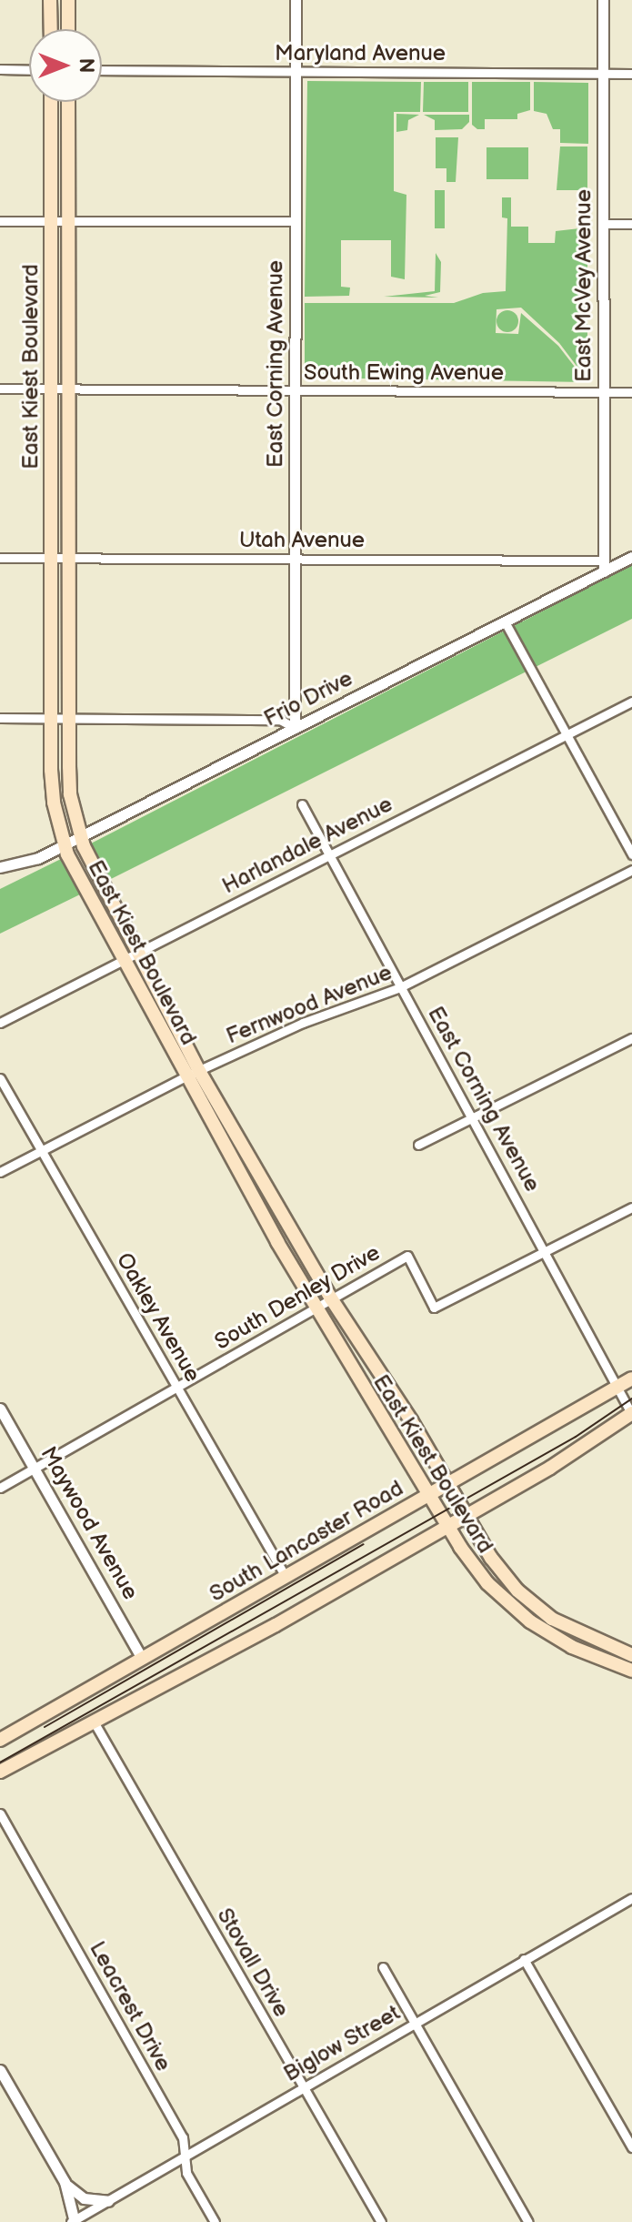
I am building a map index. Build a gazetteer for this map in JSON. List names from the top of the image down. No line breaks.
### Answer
{"streets":{"main road":["East Kiest Boulevard","South Lancaster Road"],"street":["Maryland Avenue","East McVey Avenue","East Corning Avenue","South Ewing Avenue","Utah Avenue","Frio Drive","Harlandale Avenue","Fernwood Avenue","South Denley Drive","Oakley Avenue","Maywood Avenue","Stovall Drive","Leacrest Drive","Biglow Street"]},"crossings":[["Maryland Avenue","East McVey Avenue"],["Maryland Avenue","East Corning Avenue"],["East McVey Avenue","South Ewing Avenue"],["East McVey Avenue","Utah Avenue"],["East McVey Avenue","Frio Drive"],["East Corning Avenue","South Ewing Avenue"],["East Corning Avenue","Utah Avenue"],["East Corning Avenue","Frio Drive"],["East Corning Avenue","Harlandale Avenue"],["East Corning Avenue","Fernwood Avenue"],["East Corning Avenue","South Denley Drive"],["East Corning Avenue","South Lancaster Road"],["East Kiest Boulevard","South Ewing Avenue"],["East Kiest Boulevard","Utah Avenue"],["East Kiest Boulevard","Frio Drive"],["East Kiest Boulevard","Harlandale Avenue"],["East Kiest Boulevard","Fernwood Avenue"],["East Kiest Boulevard","South Denley Drive"],["East Kiest Boulevard","South Lancaster Road"],["Utah Avenue","Frio Drive"],["Fernwood Avenue","Oakley Avenue"],["South Denley Drive","Oakley Avenue"],["South Denley Drive","Maywood Avenue"],["Oakley Avenue","South Lancaster Road"],["Maywood Avenue","South Lancaster Road"],["Stovall Drive","Biglow Street"],["Leacrest Drive","Biglow Street"]],"north":"right"}
